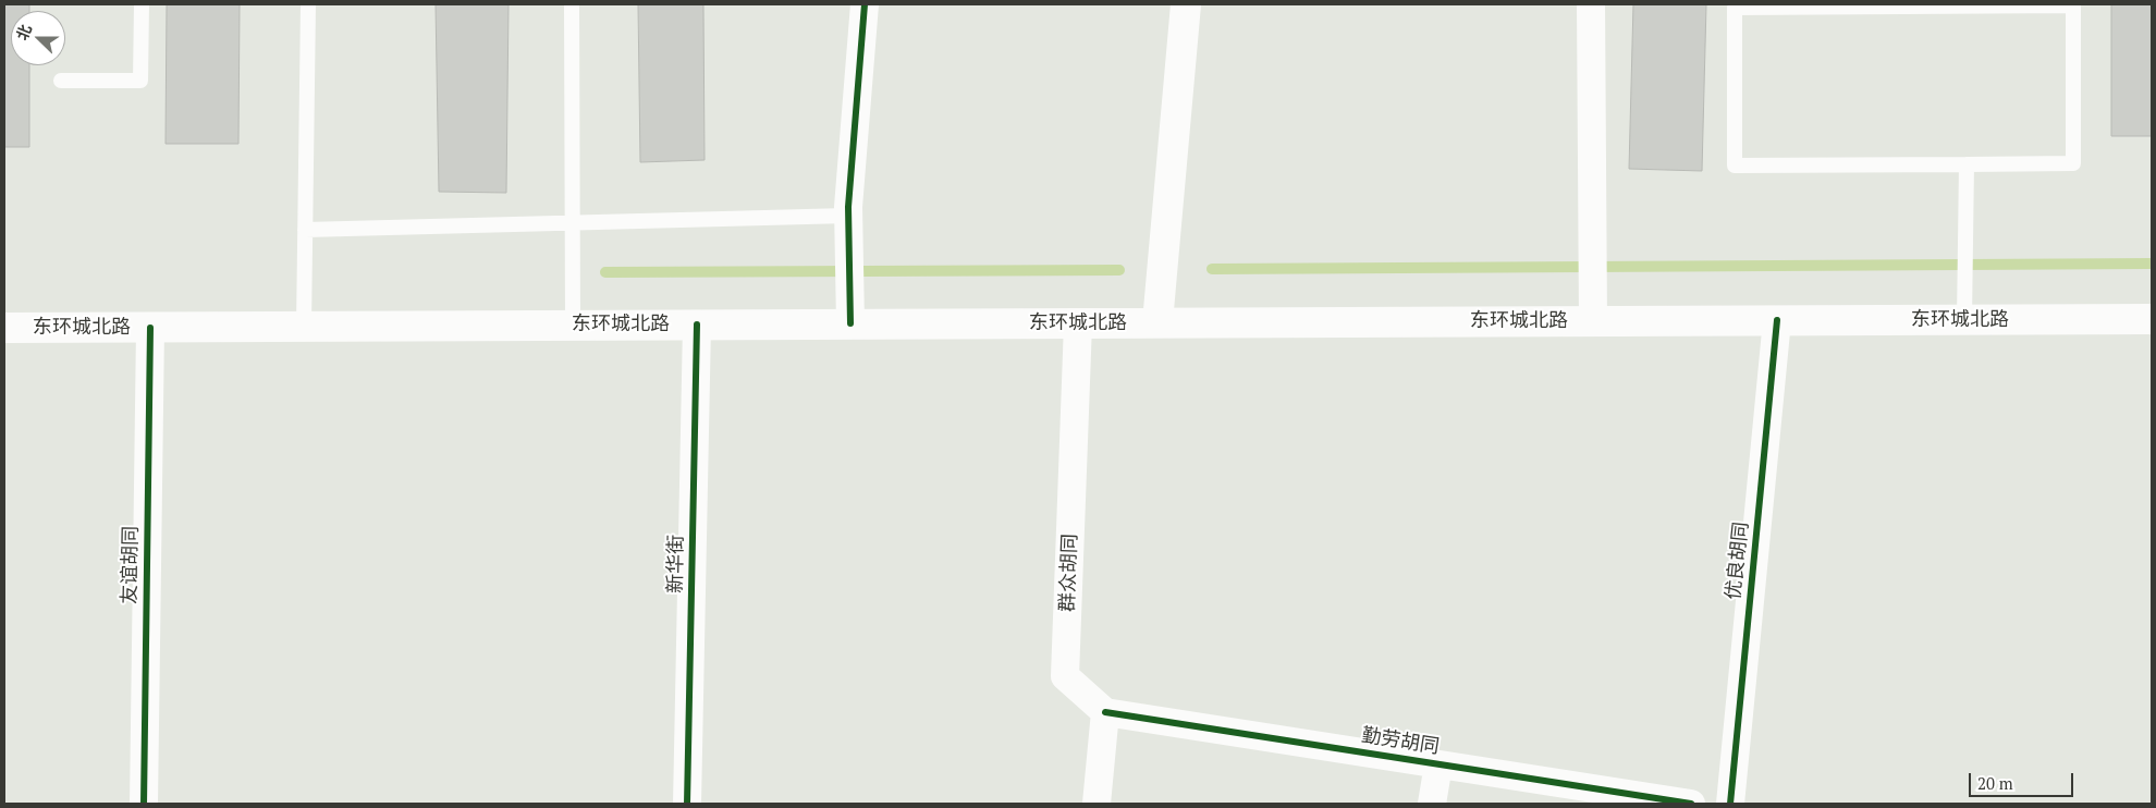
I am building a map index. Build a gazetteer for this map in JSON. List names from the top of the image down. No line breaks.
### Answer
{"streets":{"main road":["东环城北路"],"street":["优良胡同","新华街","友谊胡同","群众胡同","勤劳胡同"]},"crossings":[["东环城北路","优良胡同"],["东环城北路","新华街"],["东环城北路","友谊胡同"],["东环城北路","群众胡同"],["群众胡同","勤劳胡同"]],"scale_bar":"20 m","north":"left"}
